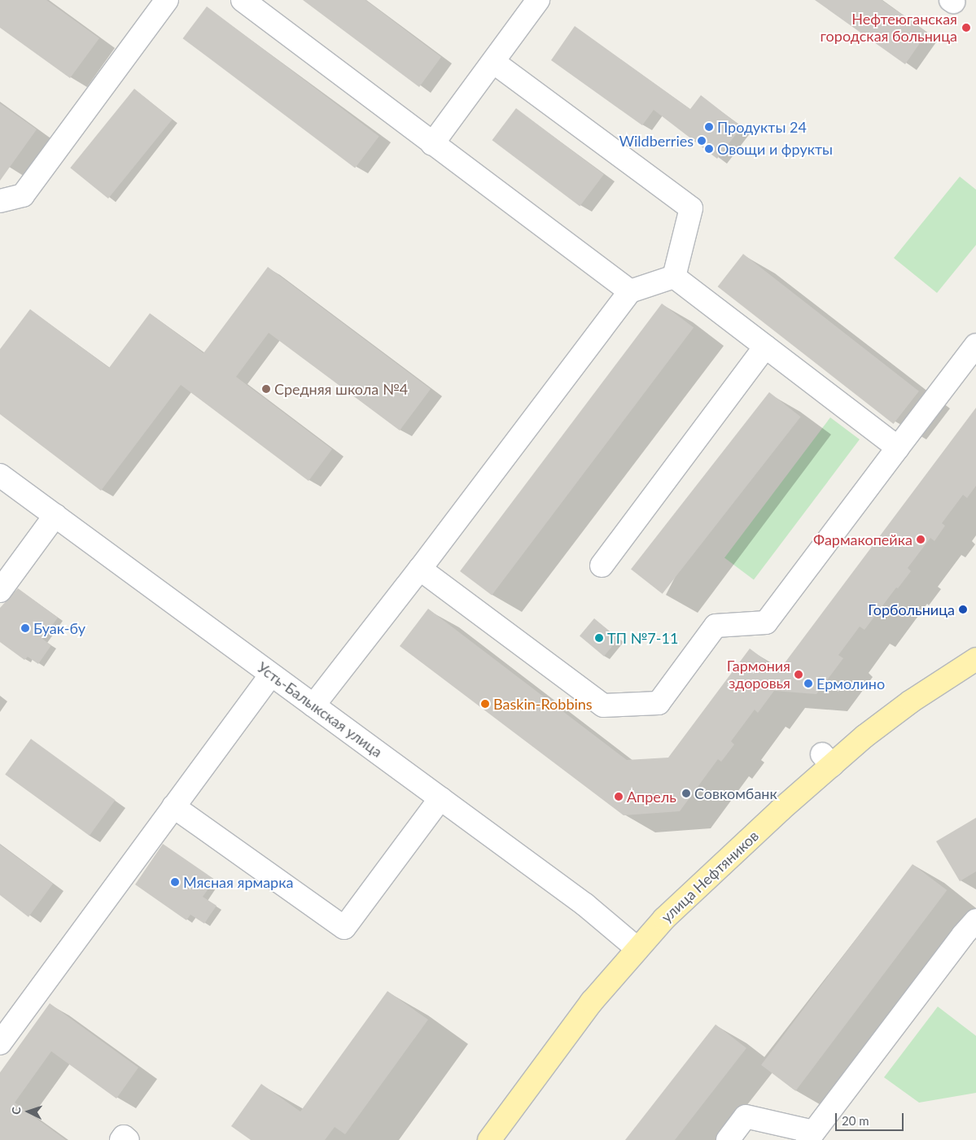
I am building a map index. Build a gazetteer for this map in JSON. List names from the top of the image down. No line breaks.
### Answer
{"streets":{"main road":["улица Нефтяников"],"street":["Усть-Балыкская улица"]},"crossings":[["Усть-Балыкская улица","улица Нефтяников"]],"places":["Нефтеюганская городская больница","Продукты 24","Wildberries","Овощи и фрукты","Средняя школа №4","Фармакопейка","Горбольница","Буак-бу","ТП №7-11","Гармония здоровья","Ермолино","Baskin-Robbins","Совкомбанк","Апрель","Мясная ярмарка"],"scale_bar":"20 m","north":"left"}
